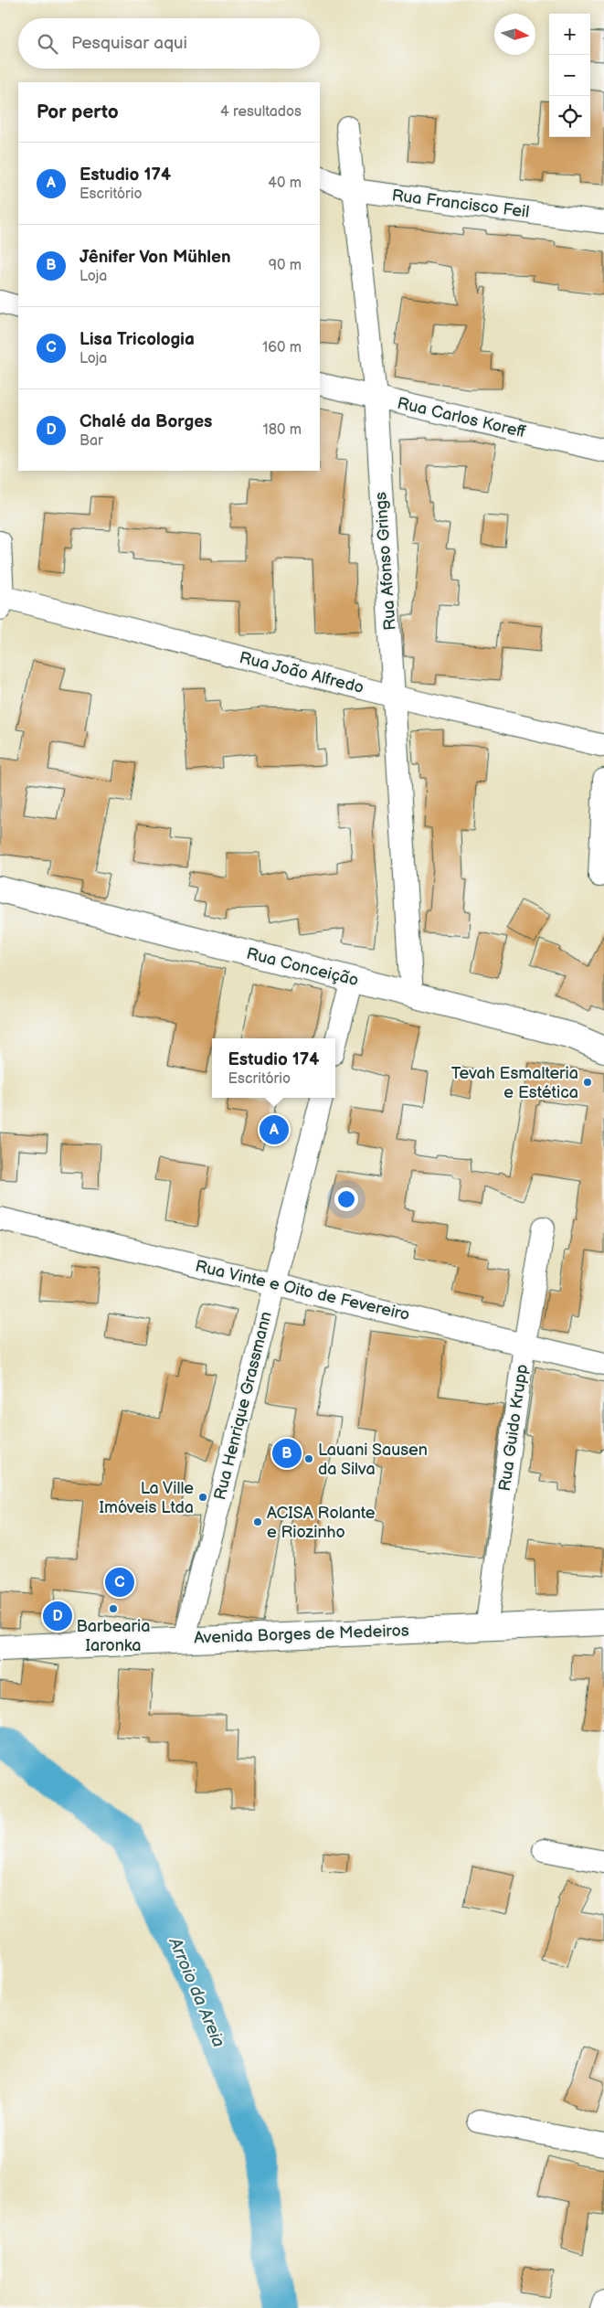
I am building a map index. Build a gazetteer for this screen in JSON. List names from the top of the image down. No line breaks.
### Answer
{"streets":{"main road":["Rua Conceição","Avenida Borges de Medeiros"],"street":["Rua Francisco Feil","Rua Carlos Koreff","Rua Afonso Grings","Rua João Alfredo","Rua Vinte e Oito de Fevereiro","Rua Henrique Grassmann","Rua Guido Krupp"]},"crossings":[["Rua Francisco Feil","Rua Afonso Grings"],["Rua Carlos Koreff","Rua Afonso Grings"],["Rua Afonso Grings","Rua João Alfredo"],["Rua Afonso Grings","Rua Conceição"],["Rua Vinte e Oito de Fevereiro","Rua Henrique Grassmann"],["Rua Vinte e Oito de Fevereiro","Rua Guido Krupp"],["Rua Henrique Grassmann","Avenida Borges de Medeiros"],["Rua Guido Krupp","Avenida Borges de Medeiros"]],"water":["Arroio da Areia"],"places":["Tevah Esmalteria e Estética","Lauani Sausen da Silva","La Ville Imóveis Ltda","ACISA Rolante e Riozinho","Barbearia Iaronka"],"north":"right","page":{"map_buttons":["+","−"],"search":"Pesquisar aqui","heading":["Por perto","4 resultados"],"list":[{"mark":"A","name":"Estudio 174","note":"Escritório","value":"40 m"},{"mark":"B","name":"Jênifer Von Mühlen","note":"Loja","value":"90 m"},{"mark":"C","name":"Lisa Tricologia","note":"Loja","value":"160 m"},{"mark":"D","name":"Chalé da Borges","note":"Bar","value":"180 m"}],"popup":["Estudio 174","Escritório"],"pins":["A","B","C","D"]}}
